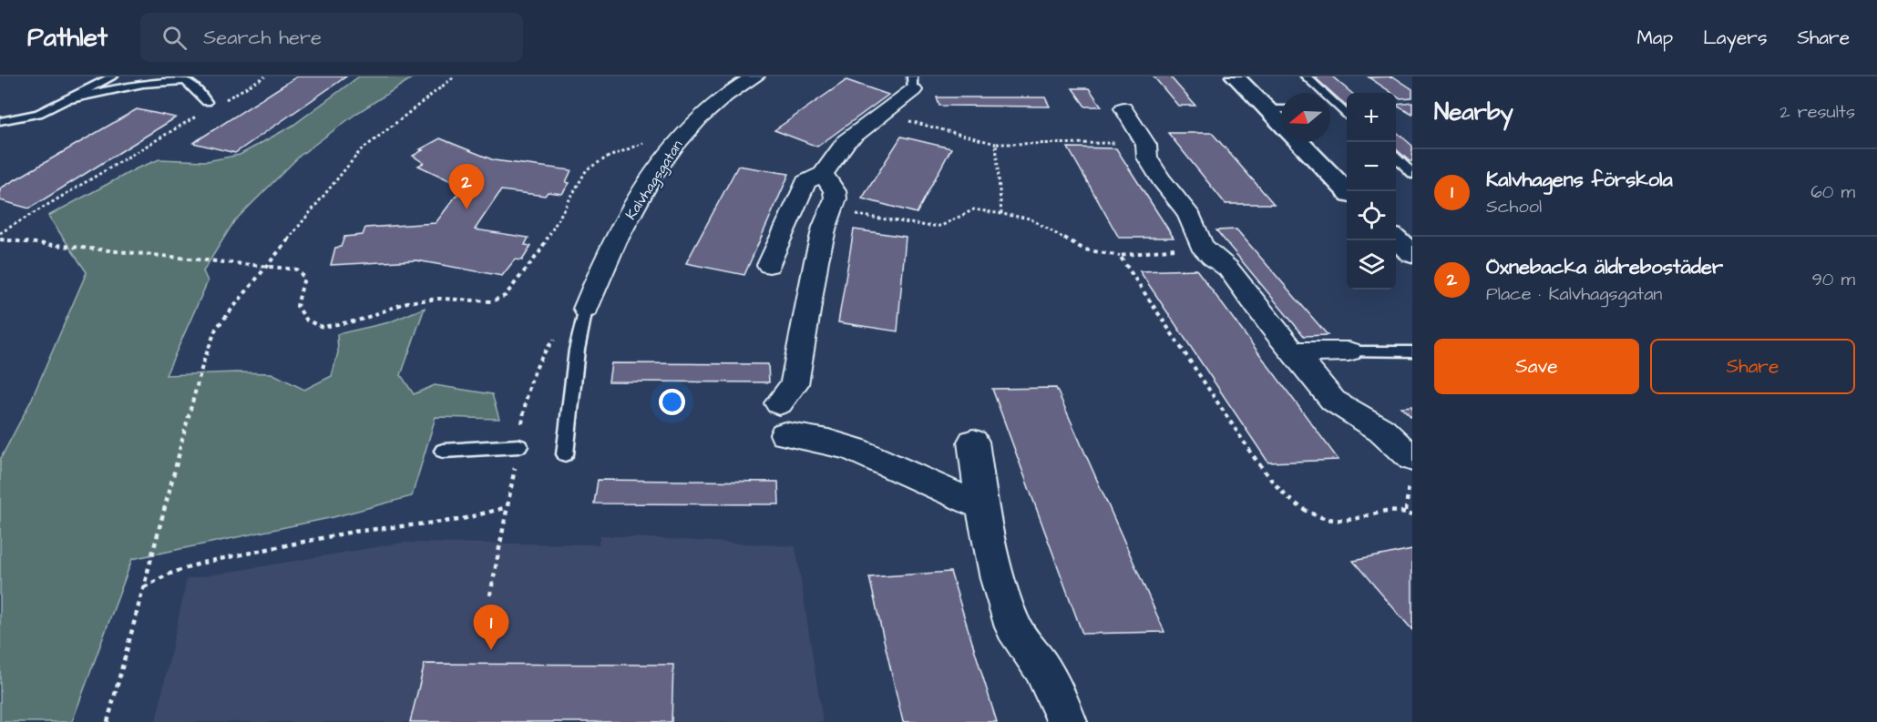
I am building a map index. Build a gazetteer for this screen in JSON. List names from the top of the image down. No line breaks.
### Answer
{"streets":{"street":["Kalvhagsgatan"]},"north":"left","page":{"header":"Pathlet","search":"Search here","nav":["Map","Layers","Share"],"heading":["Nearby","2 results"],"map_buttons":["+","−"],"list":[{"mark":"1","name":"Kalvhagens förskola","note":"School","value":"60 m"},{"mark":"2","name":"Öxnebacka äldrebostäder","note":"Place · Kalvhagsgatan","value":"90 m"}],"pins":["2","1"],"buttons":["Save","Share"]}}
